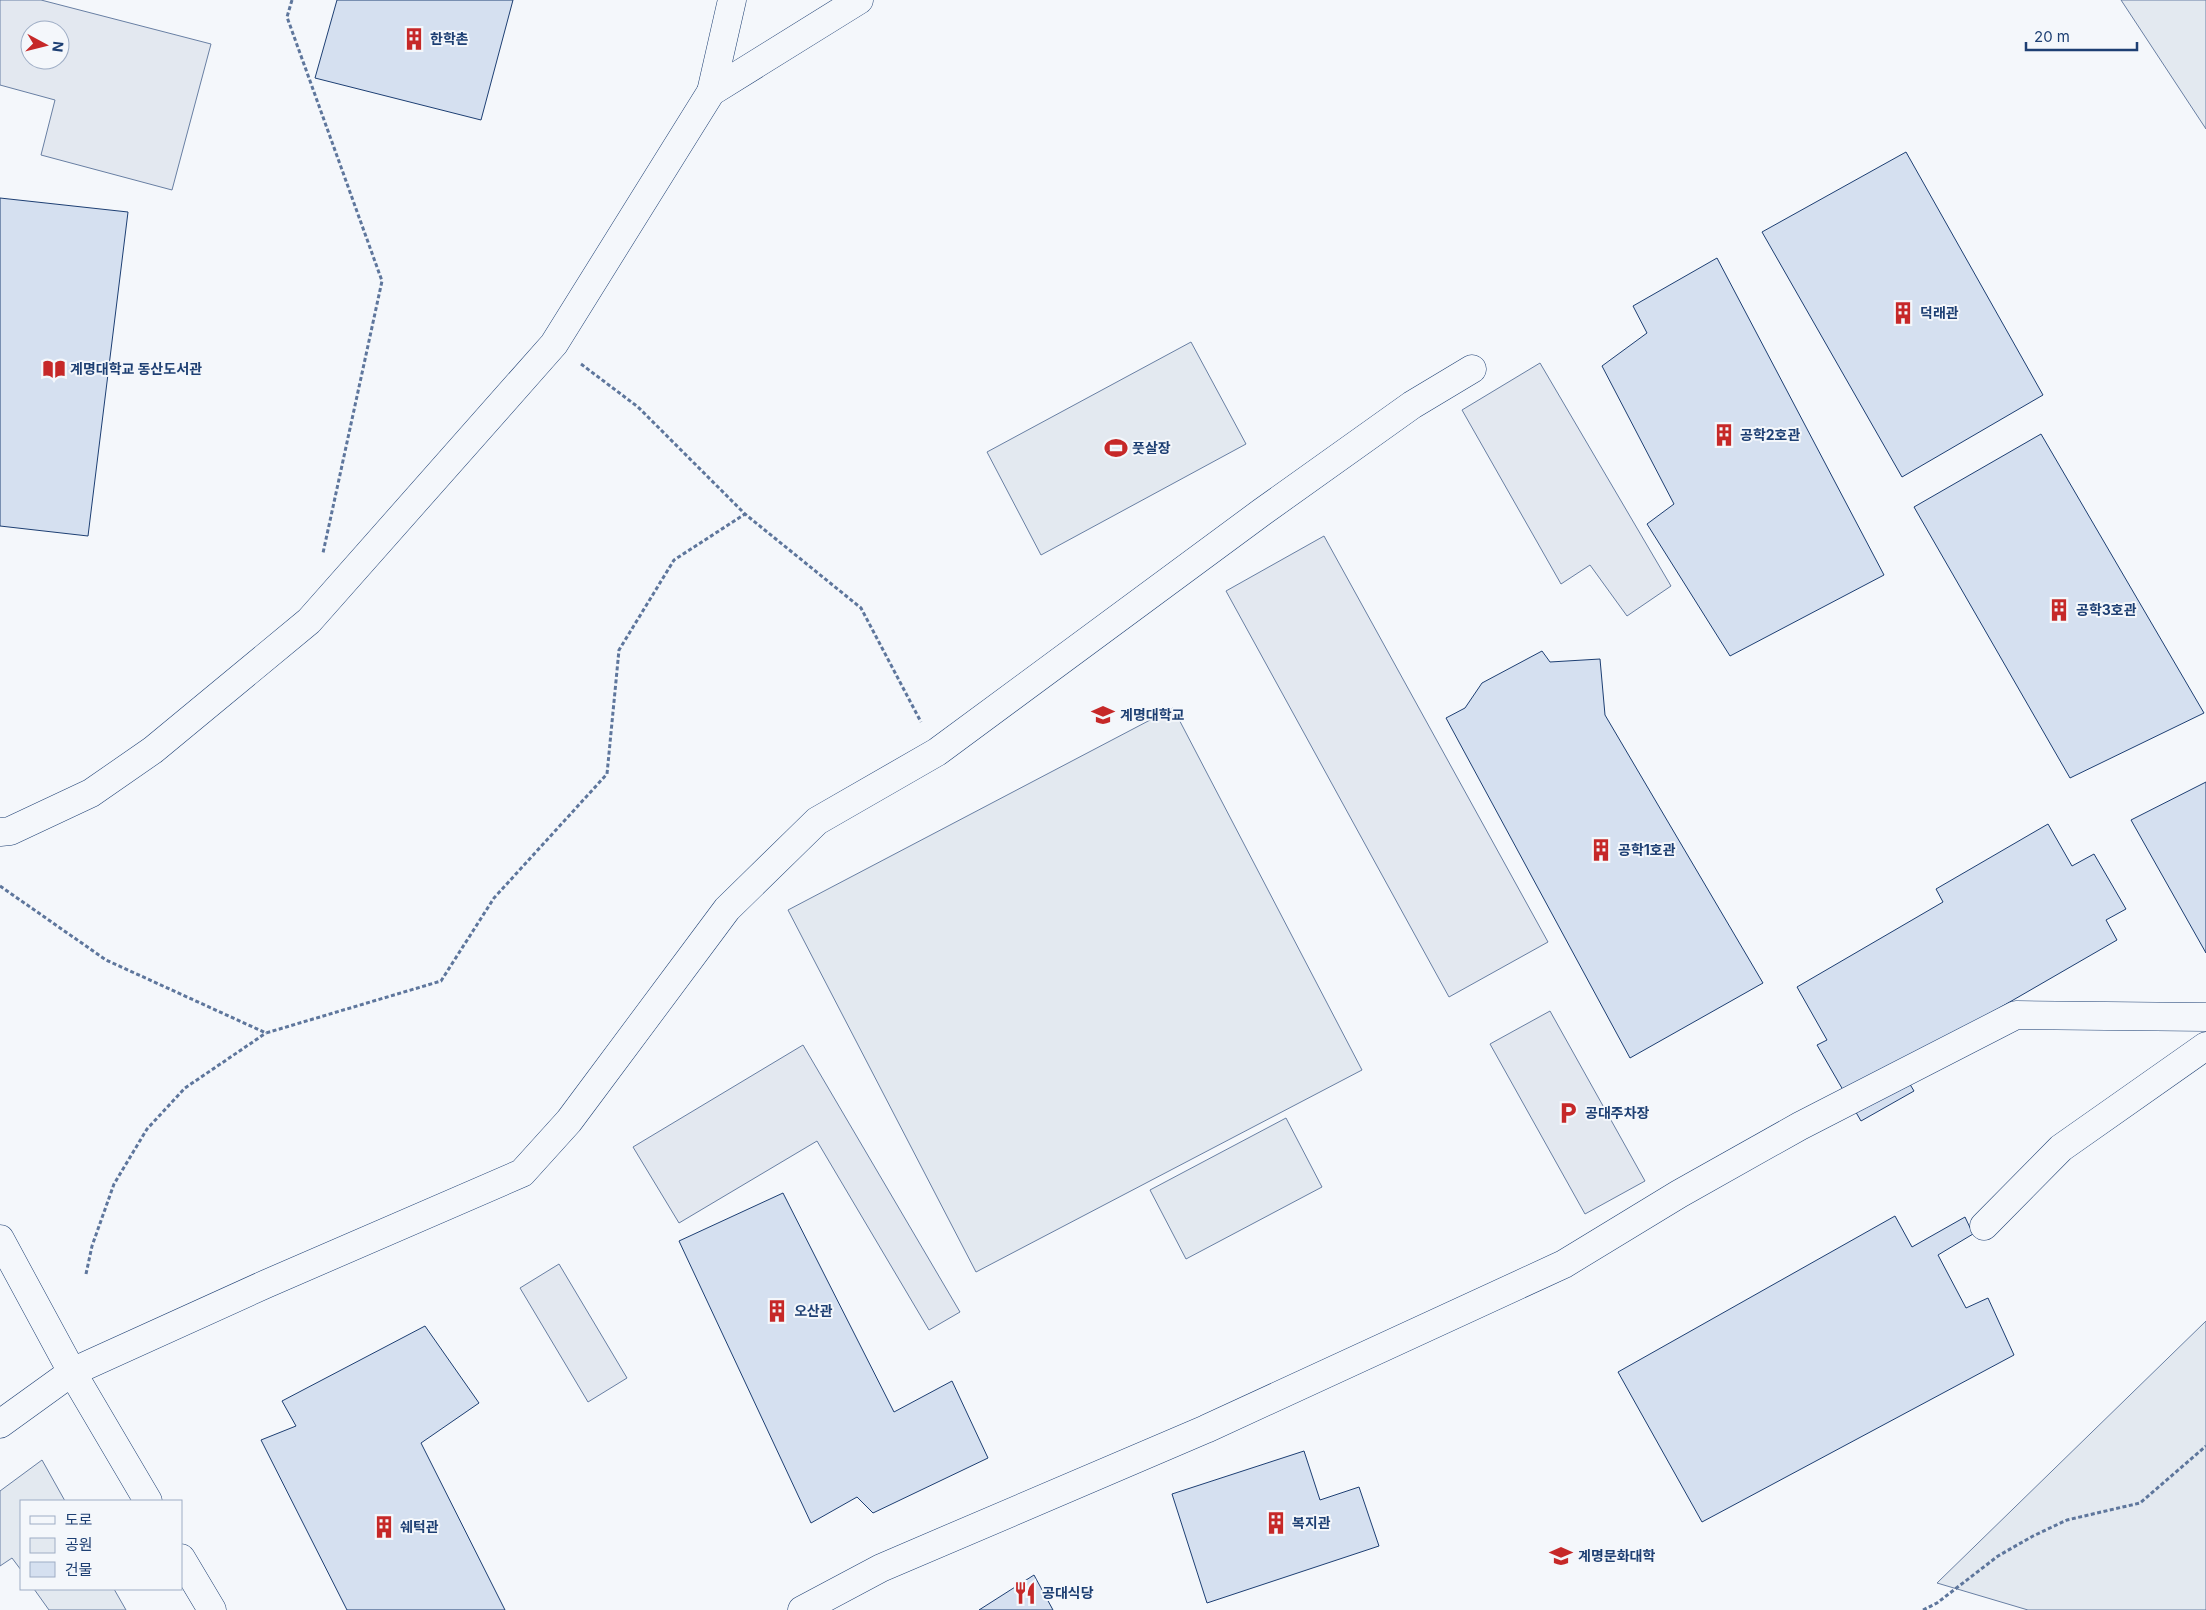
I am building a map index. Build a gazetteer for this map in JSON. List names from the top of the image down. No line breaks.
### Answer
{"places":{"building":["한학촌","덕래관","공학2호관","공학3호관","공학1호관","오산관","복지관","쉐턱관"],"library":["계명대학교 동산도서관"],"sports":["풋살장"],"school or university":["계명대학교","계명문화대학"],"parking":["공대주차장"],"restaurant":["공대식당"]},"legend":["도로","공원","건물"],"scale_bar":"20 m","north":"right"}
